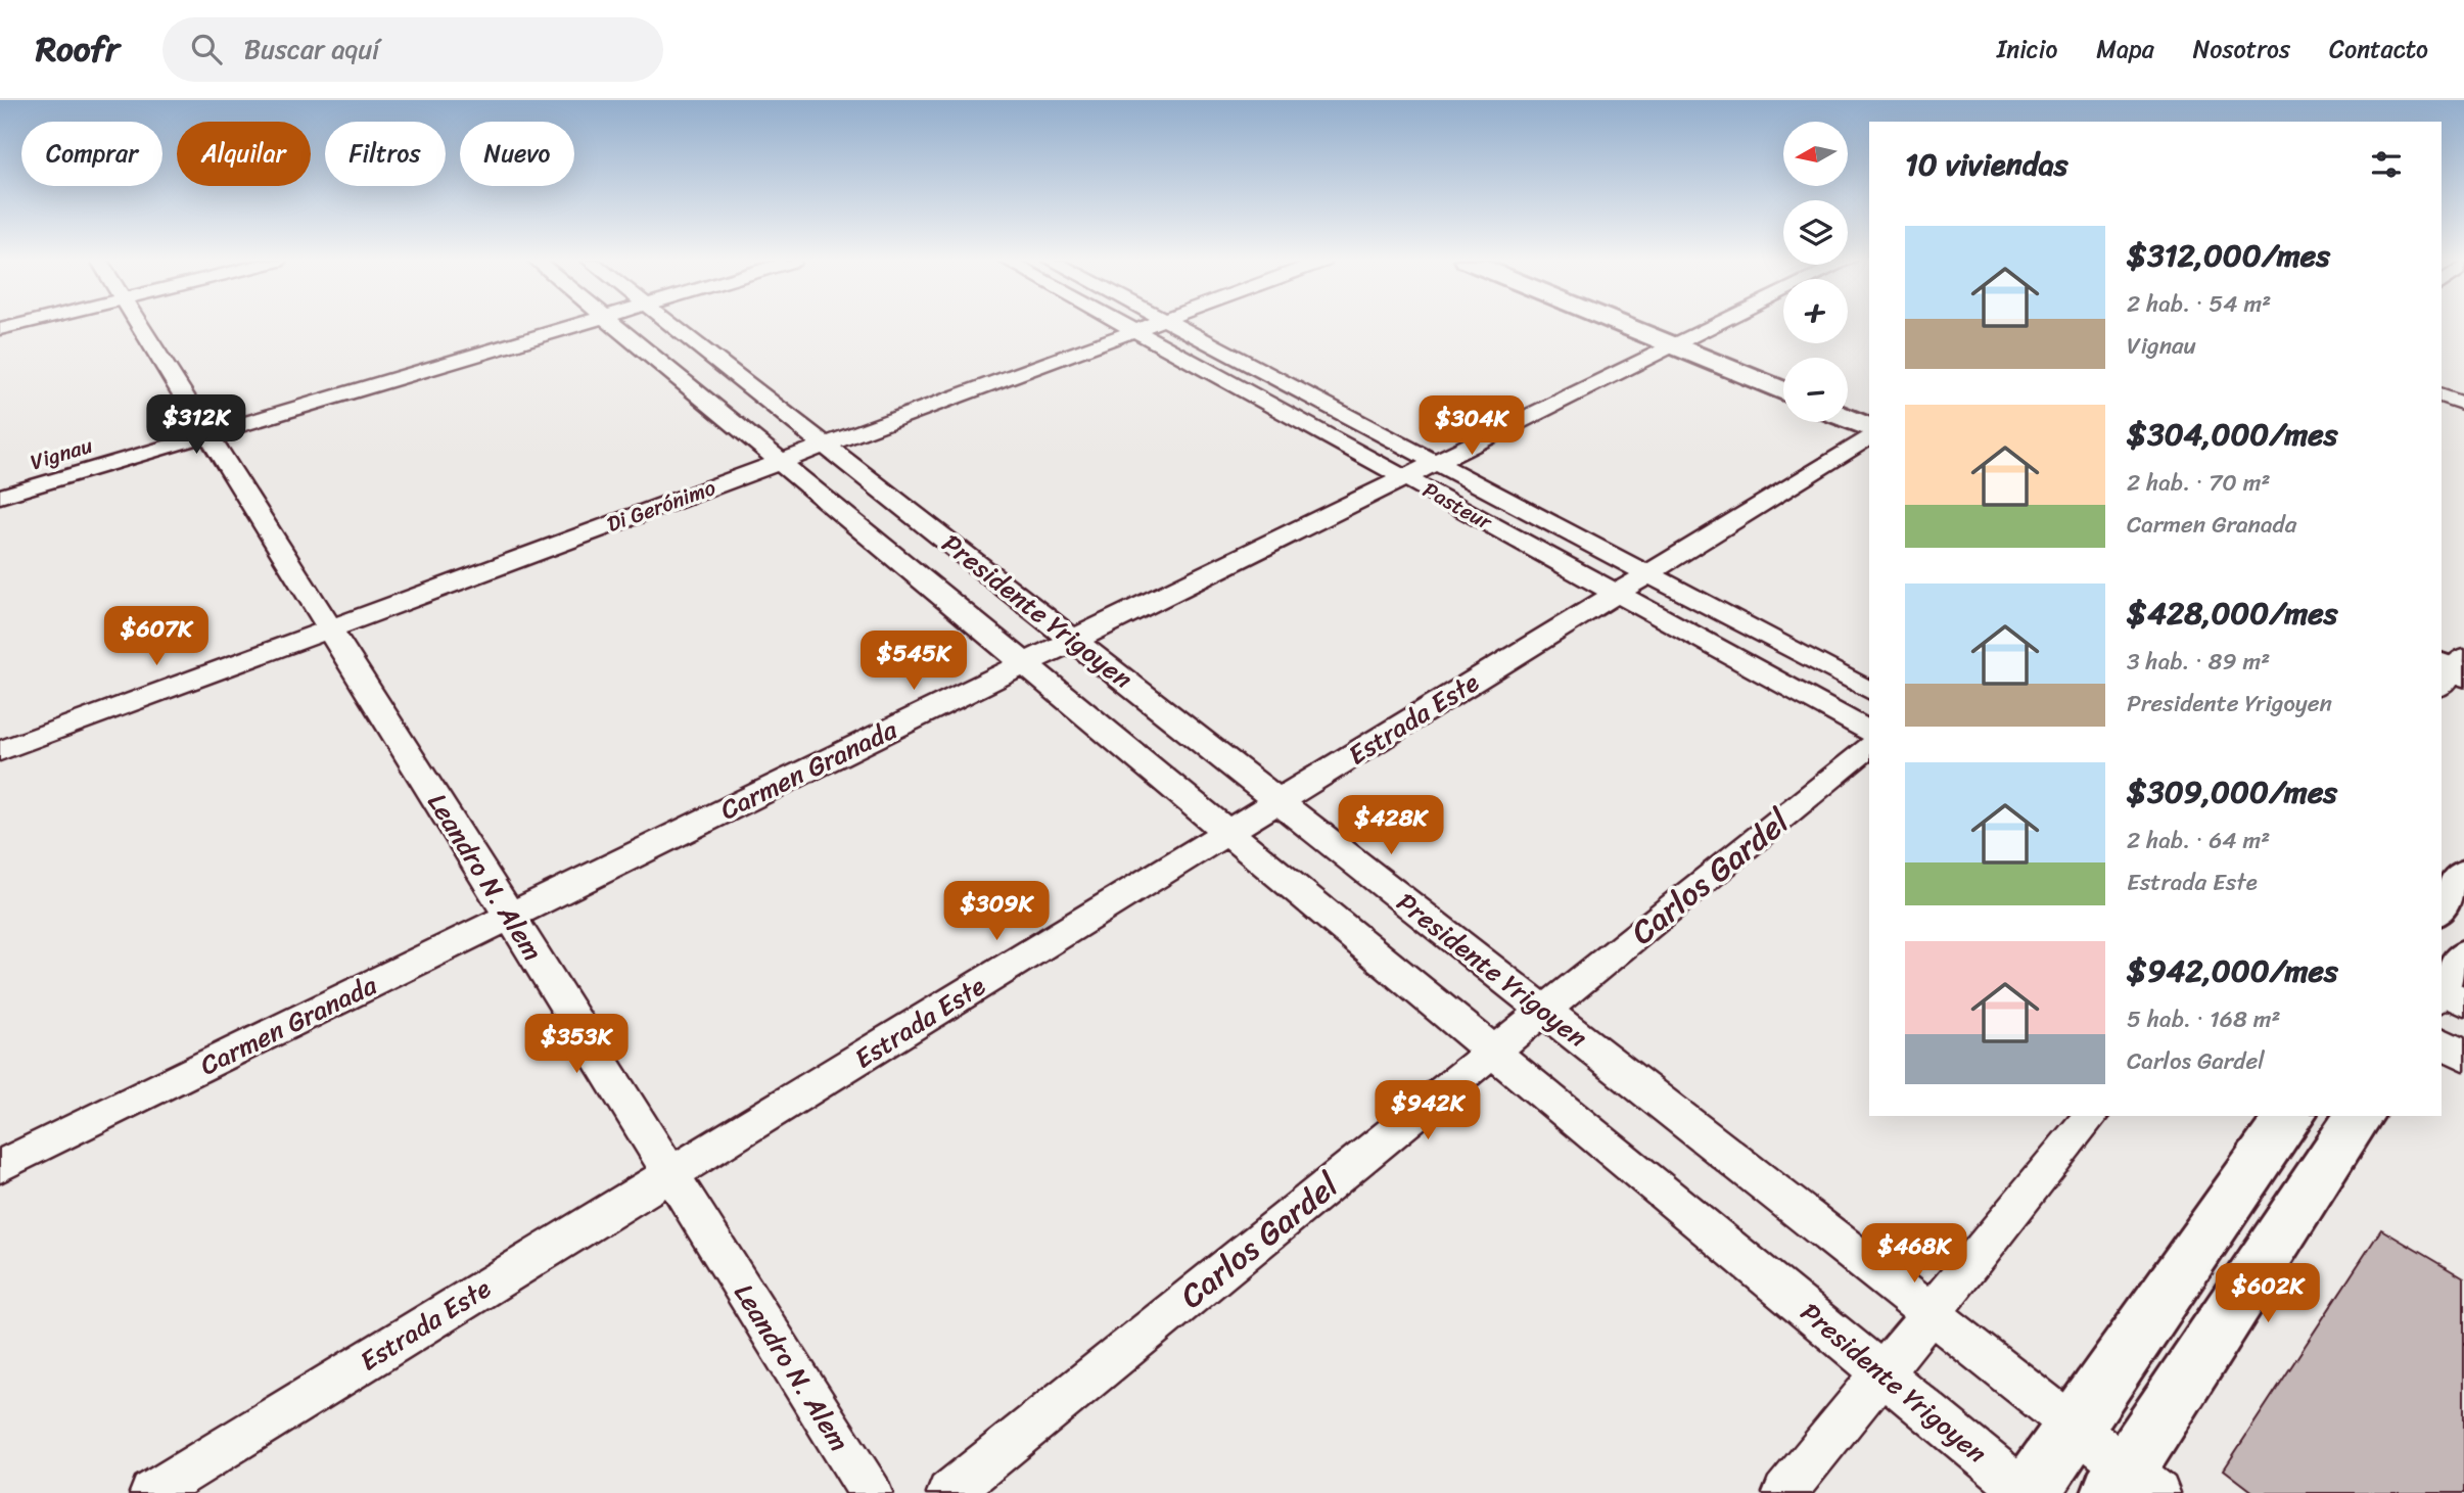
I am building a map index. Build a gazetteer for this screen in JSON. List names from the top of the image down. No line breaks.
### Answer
{"streets":{"street":["Vignau","Di Gerónimo","Pasteur","Presidente Yrigoyen","Estrada Este","Carmen Granada","Leandro N. Alem","Carlos Gardel"]},"crossings":[["Vignau","Leandro N. Alem"],["Di Gerónimo","Pasteur"],["Di Gerónimo","Presidente Yrigoyen"],["Di Gerónimo","Leandro N. Alem"],["Pasteur","Estrada Este"],["Pasteur","Carmen Granada"],["Presidente Yrigoyen","Estrada Este"],["Presidente Yrigoyen","Carmen Granada"],["Presidente Yrigoyen","Carlos Gardel"],["Estrada Este","Leandro N. Alem"],["Carmen Granada","Leandro N. Alem"]],"north":"left","page":{"header":"Roofr","search":"Buscar aquí","nav":["Inicio","Mapa","Nosotros","Contacto"],"map_buttons":["+","−"],"chip":["Comprar","Alquilar","Filtros","Nuevo"],"heading":"10 viviendas","list":[{"name":"$312,000/mes","note":"2 hab. · 54 m² · Vignau"},{"name":"$304,000/mes","note":"2 hab. · 70 m² · Carmen Granada"},{"name":"$428,000/mes","note":"3 hab. · 89 m² · Presidente Yrigoyen"},{"name":"$309,000/mes","note":"2 hab. · 64 m² · Estrada Este"},{"name":"$942,000/mes","note":"5 hab. · 168 m² · Carlos Gardel"}],"price":["$312K","$304K","$607K","$545K","$428K","$309K","$353K","$942K","$468K","$602K"]}}
